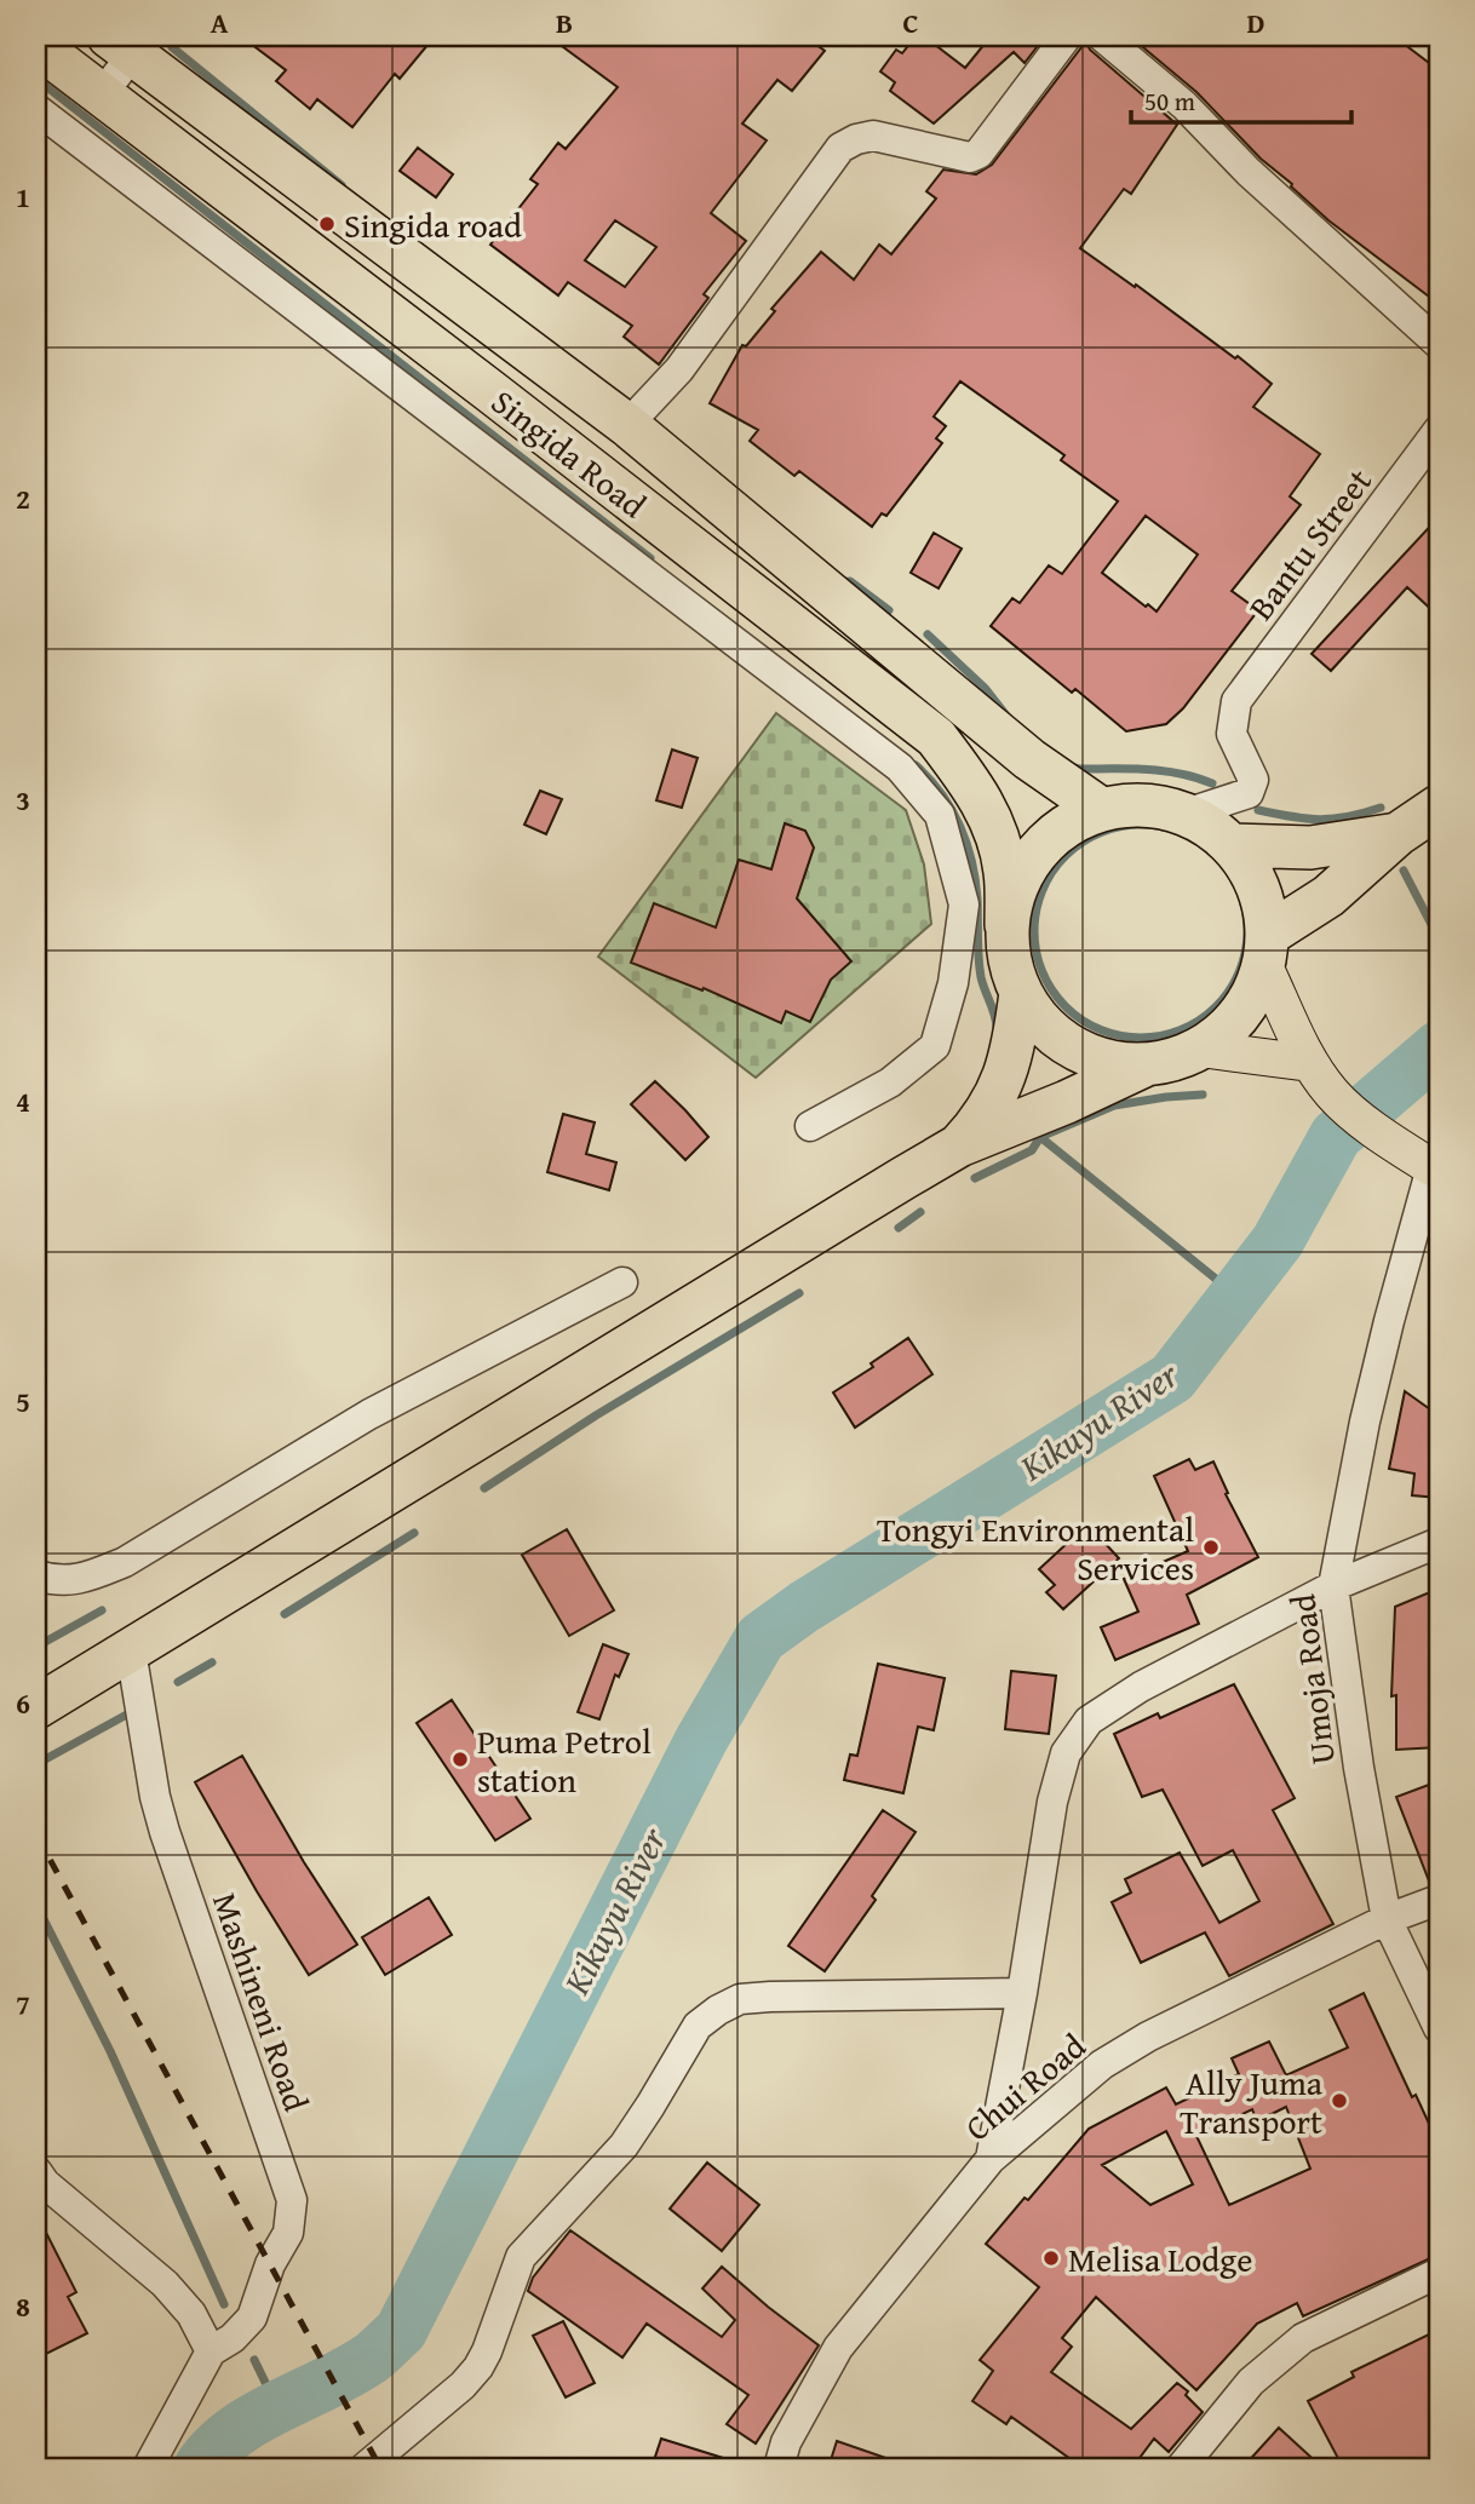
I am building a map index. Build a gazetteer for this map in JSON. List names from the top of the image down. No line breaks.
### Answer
{"streets":{"highway":["Singida Road"],"street":["Bantu Street","Umoja Road","Mashineni Road","Chui Road"]},"crossings":[["Singida Road","Bantu Street"],["Umoja Road","Chui Road"]],"water":["Kikuyu River"],"places":["Singida road","Tongyi Environmental Services","Puma Petrol station","Ally Juma Transport","Melisa Lodge"],"scale_bar":"50 m","grid":{"columns":["A","B","C","D"],"rows":["1","2","3","4","5","6","7","8"]}}
